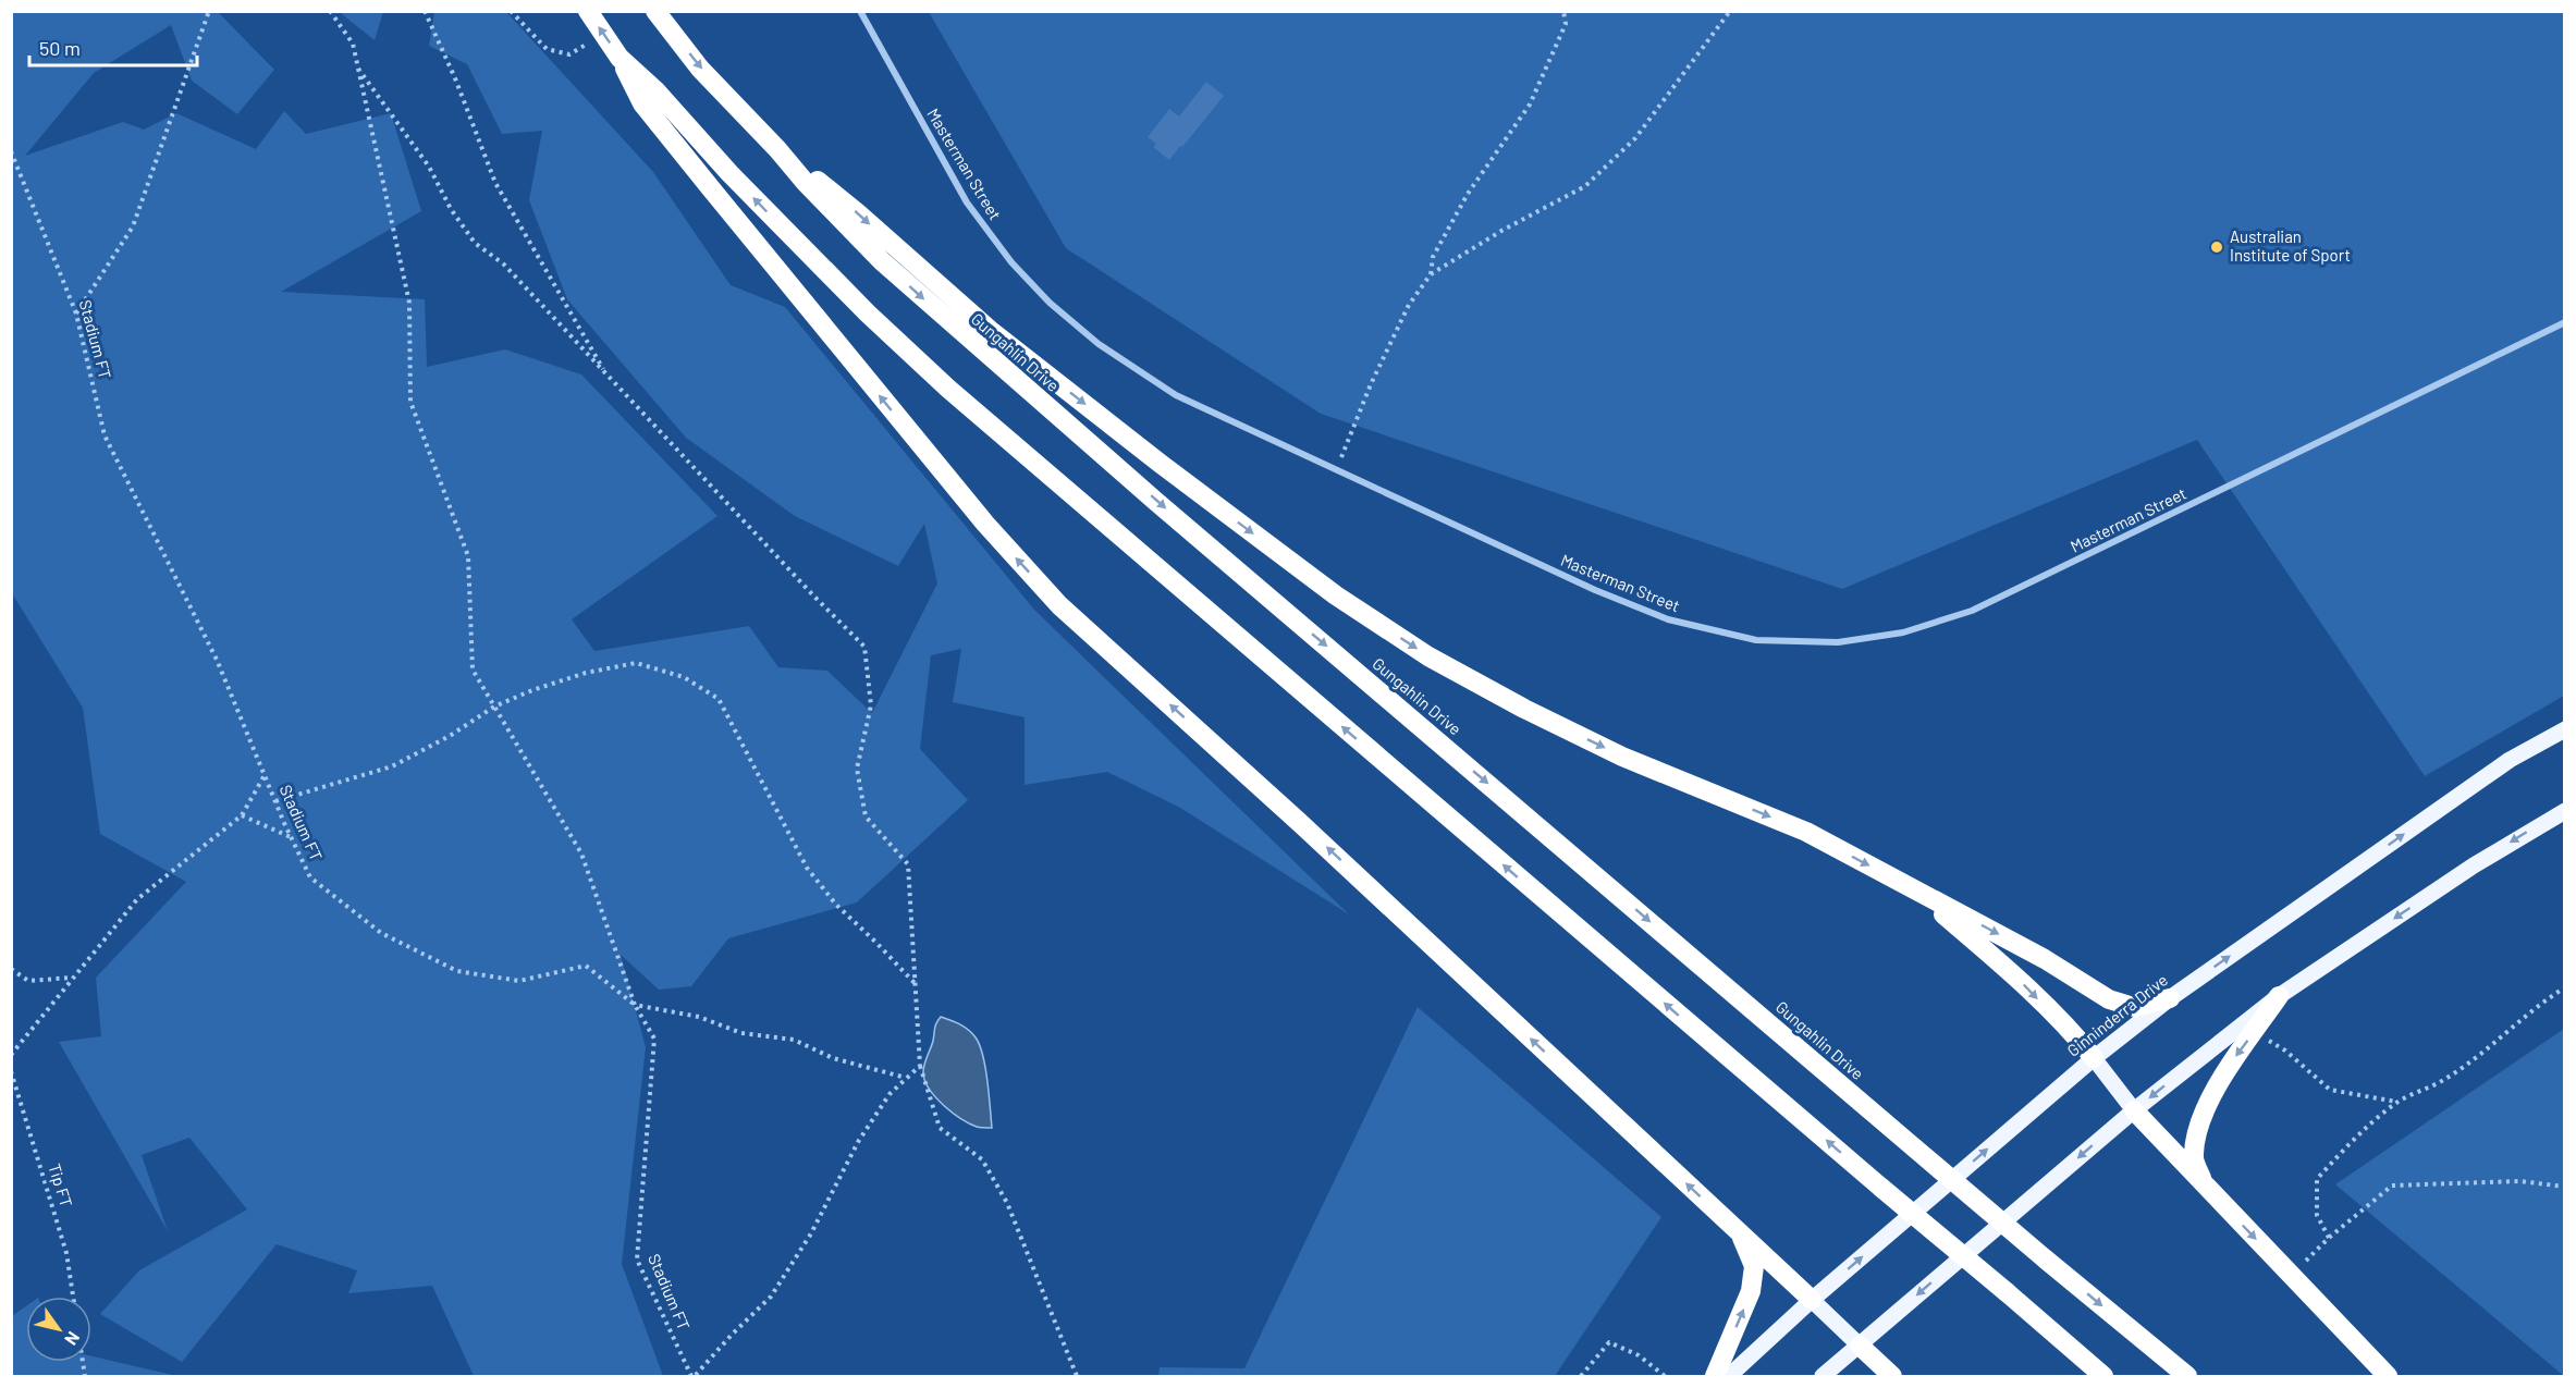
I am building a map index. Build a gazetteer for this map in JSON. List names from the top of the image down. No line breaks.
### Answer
{"streets":{"highway":["Gungahlin Drive"],"main road":["Ginninderra Drive"],"street":["Masterman Street"],"path":["Stadium FT","Tip FT"]},"places":["Australian Institute of Sport"],"scale_bar":"50 m","north":"bottom right"}
